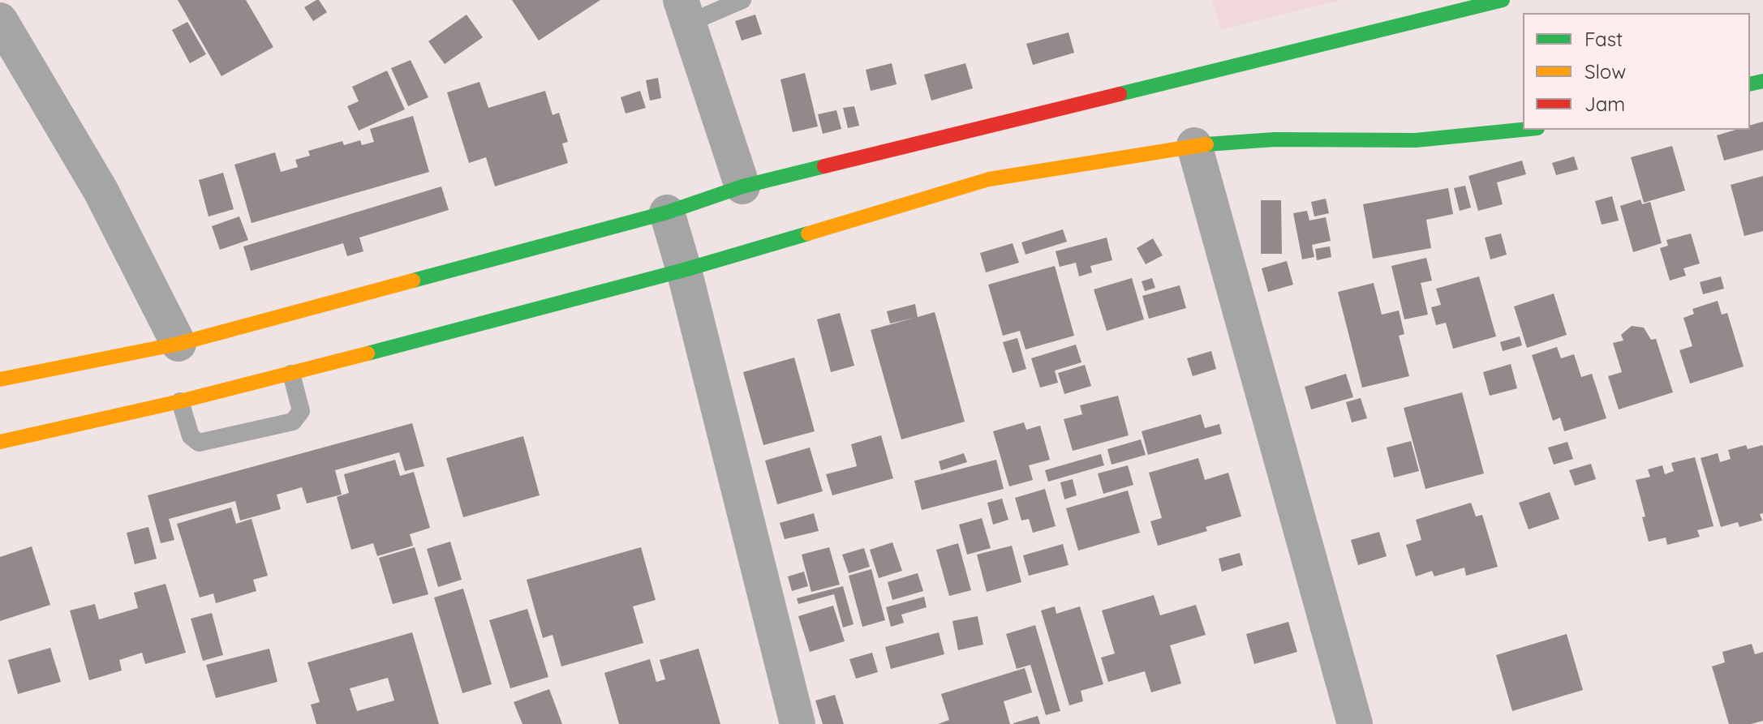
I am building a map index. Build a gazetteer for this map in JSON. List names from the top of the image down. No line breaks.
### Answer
{"legend":["Fast","Slow","Jam"]}
